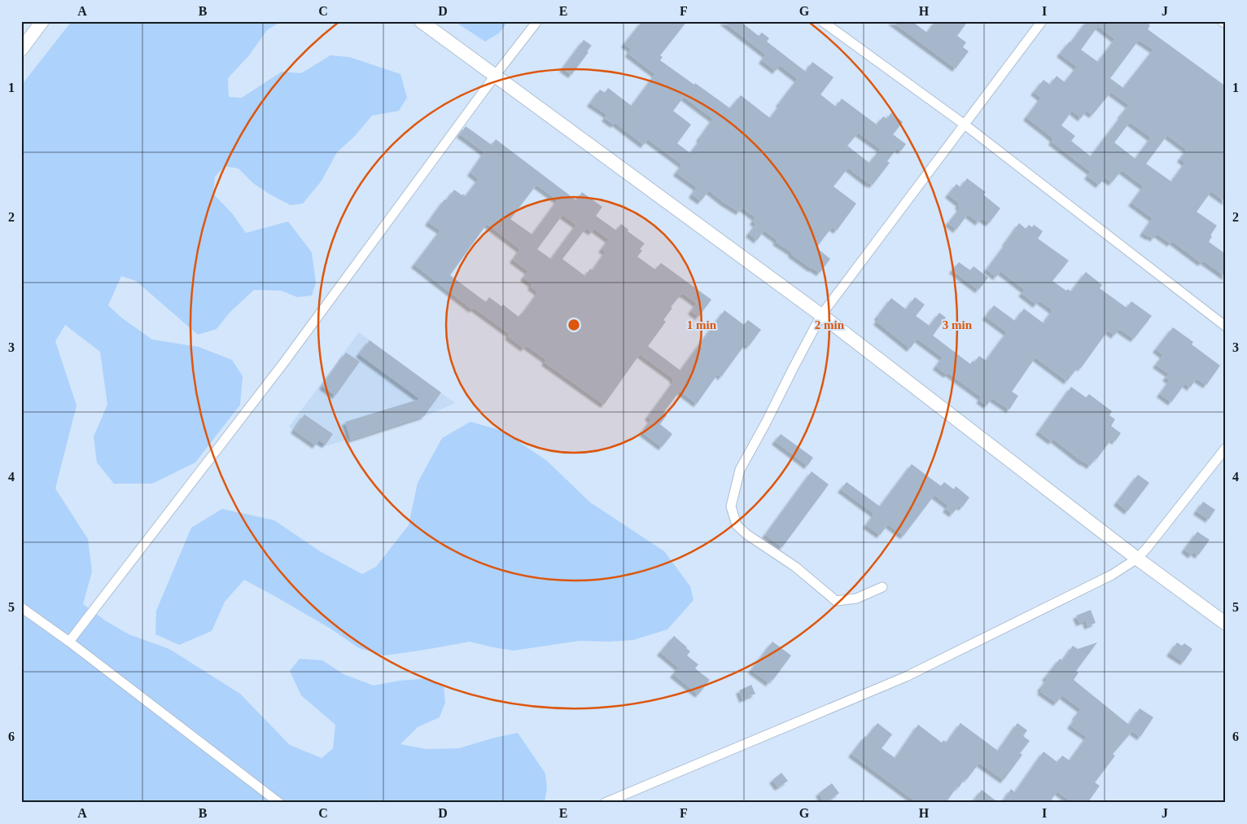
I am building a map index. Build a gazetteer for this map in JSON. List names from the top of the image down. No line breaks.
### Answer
{"grid":{"columns":["A","B","C","D","E","F","G","H","I","J"],"rows":["1","2","3","4","5","6"]},"rings":["1 min","2 min","3 min"]}
